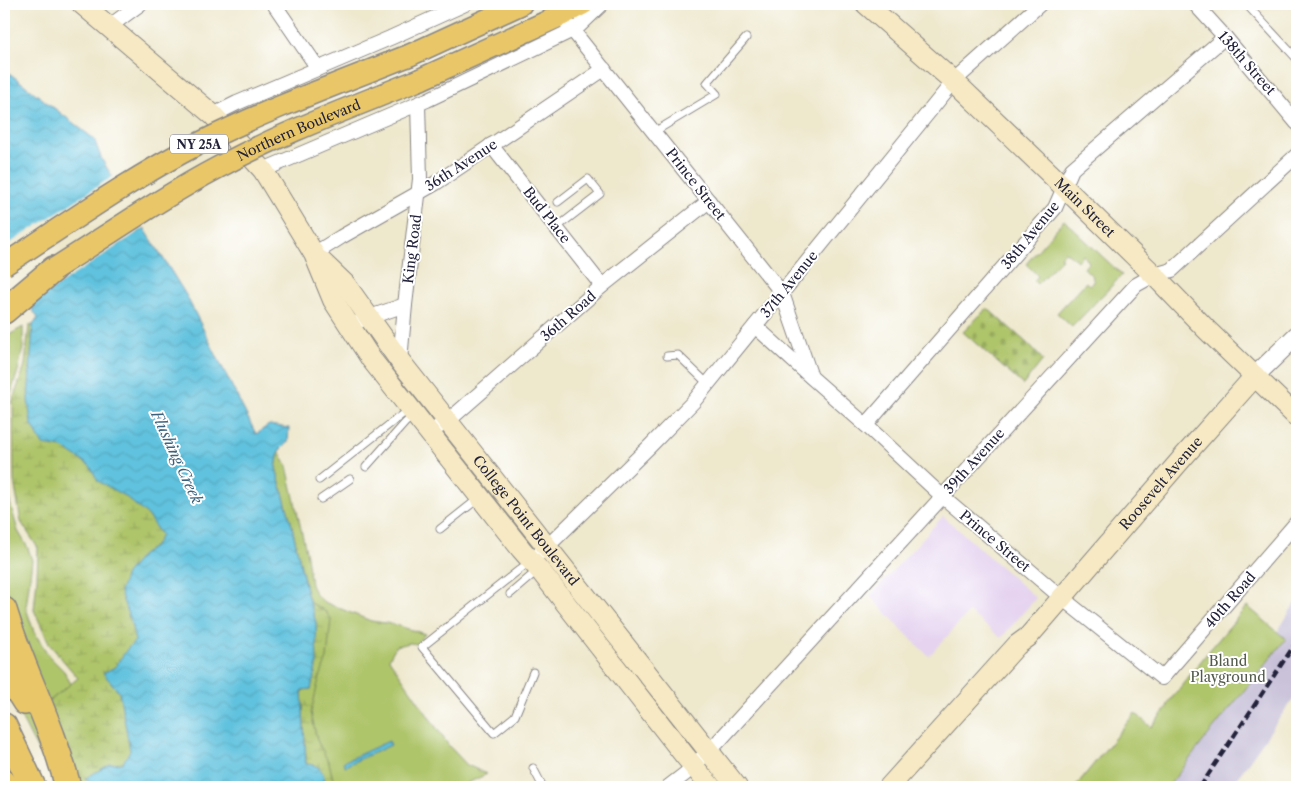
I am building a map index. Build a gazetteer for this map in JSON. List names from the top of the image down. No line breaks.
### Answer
{"streets":{"main road":["Northern Boulevard","NY 25A","Main Street","Roosevelt Avenue","College Point Boulevard"],"street":["138th Street","36th Avenue","Prince Street","Bud Place","38th Avenue","King Road","37th Avenue","36th Road","39th Avenue","40th Road"]},"crossings":[["138th Street","38th Avenue"],["Northern Boulevard","Prince Street"],["Northern Boulevard","King Road"],["Northern Boulevard","College Point Boulevard"],["36th Avenue","Prince Street"],["36th Avenue","Bud Place"],["36th Avenue","King Road"],["36th Avenue","College Point Boulevard"],["Prince Street","38th Avenue"],["Prince Street","37th Avenue"],["Prince Street","36th Road"],["Prince Street","39th Avenue"],["Prince Street","Roosevelt Avenue"],["Prince Street","40th Road"],["Main Street","38th Avenue"],["Main Street","37th Avenue"],["Main Street","39th Avenue"],["Main Street","Roosevelt Avenue"],["Bud Place","36th Road"],["King Road","College Point Boulevard"],["37th Avenue","College Point Boulevard"],["36th Road","College Point Boulevard"],["39th Avenue","College Point Boulevard"]],"water":["Flushing Creek"],"parks":["Bland Playground"]}
